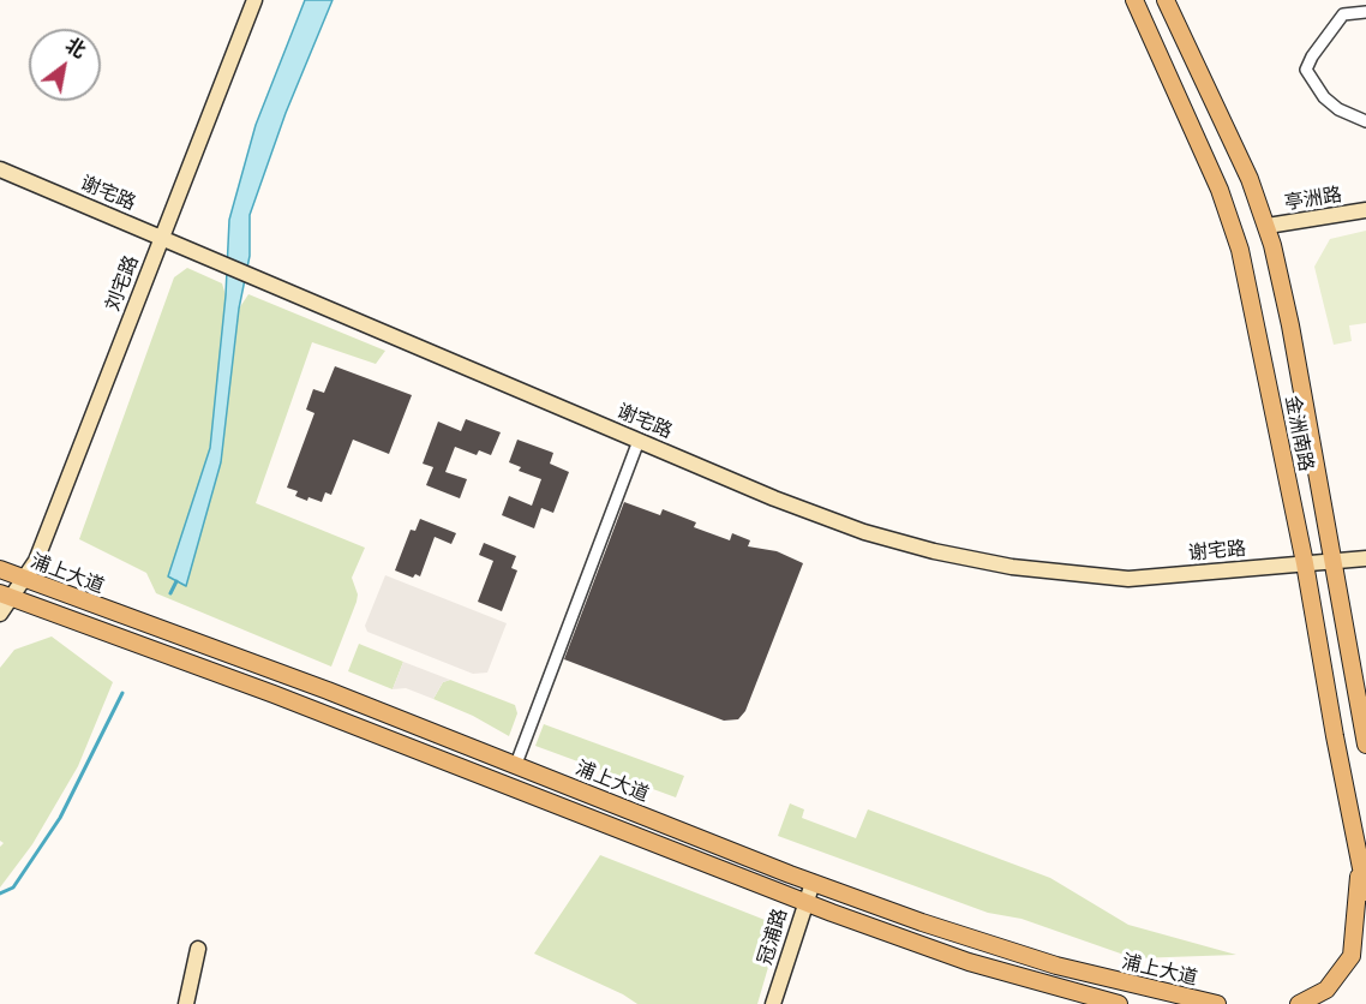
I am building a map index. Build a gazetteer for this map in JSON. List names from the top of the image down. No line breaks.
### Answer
{"streets":{"main road":["金洲南路","浦上大道"],"street":["谢宅路","亭洲路","刘宅路","冠浦路"]},"crossings":[["谢宅路","刘宅路"],["谢宅路","金洲南路"],["亭洲路","金洲南路"],["刘宅路","浦上大道"],["浦上大道","冠浦路"]],"north":"top right"}
